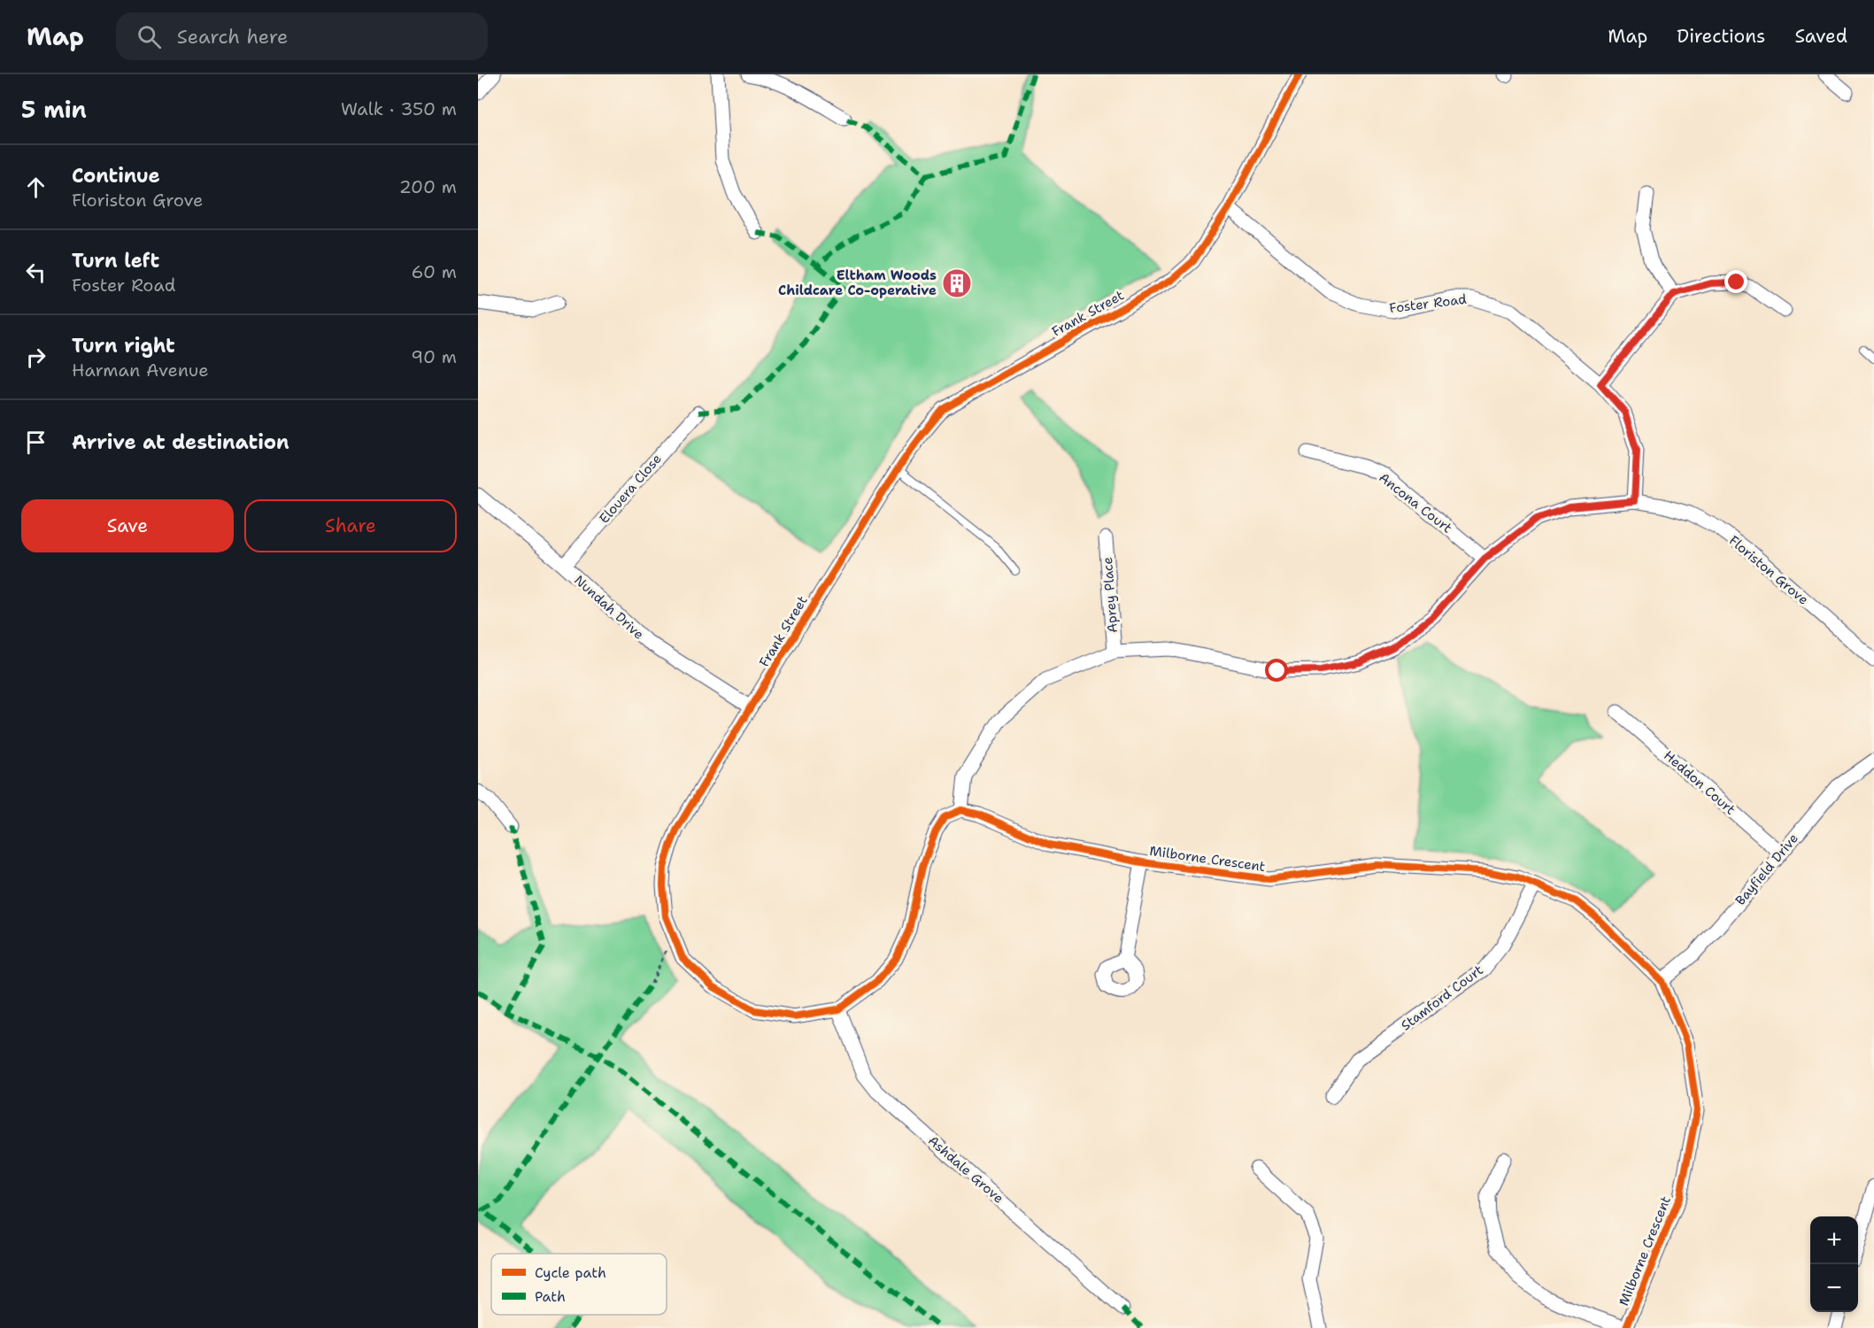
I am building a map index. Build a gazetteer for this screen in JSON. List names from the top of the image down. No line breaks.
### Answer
{"streets":{"street":["Foster Road","Frank Street","Elouera Close","Ancona Court","Floriston Grove","Aprey Place","Nundah Drive","Heddon Court","Milborne Crescent","Bayfield Drive","Stamford Court","Ashdale Grove"]},"crossings":[["Foster Road","Frank Street"],["Foster Road","Floriston Grove"],["Frank Street","Floriston Grove"],["Frank Street","Nundah Drive"],["Frank Street","Milborne Crescent"],["Frank Street","Ashdale Grove"],["Elouera Close","Nundah Drive"],["Ancona Court","Floriston Grove"],["Floriston Grove","Aprey Place"],["Floriston Grove","Milborne Crescent"],["Heddon Court","Bayfield Drive"],["Milborne Crescent","Bayfield Drive"],["Milborne Crescent","Stamford Court"]],"places":{"building":["Eltham Woods Childcare Co-operative"]},"legend":["Cycle path","Path"],"page":{"header":"Map","search":"Search here","nav":["Map","Directions","Saved"],"heading":["5 min","Walk · 350 m"],"list":[["Continue","Floriston Grove","200 m"],["Turn left","Foster Road","60 m"],["Turn right","Harman Avenue","90 m"],"Arrive at destination"],"buttons":["Save","Share"],"map_buttons":["+","−"]}}
